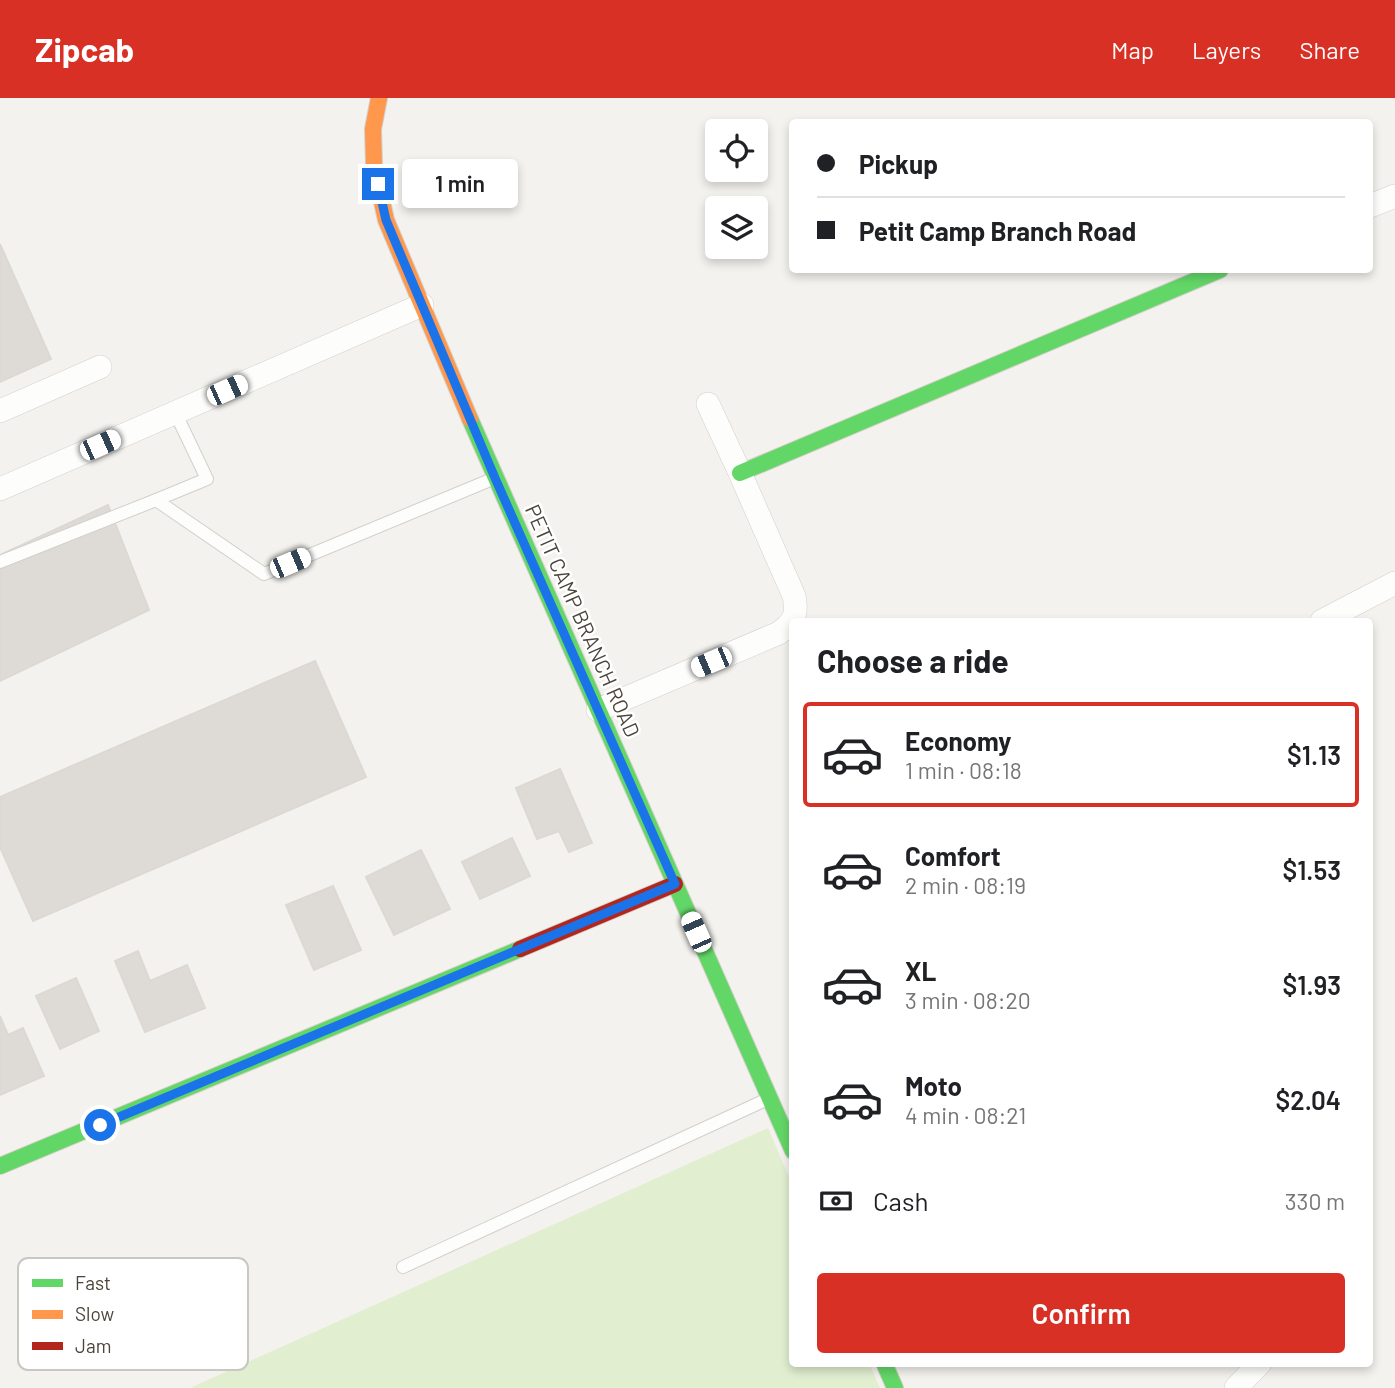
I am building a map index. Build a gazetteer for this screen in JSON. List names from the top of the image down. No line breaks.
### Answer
{"streets":{"street":["PETIT CAMP BRANCH ROAD"]},"legend":["Fast","Slow","Jam"],"page":{"header":"Zipcab","nav":["Map","Layers","Share"],"banner":["Pickup","Petit Camp Branch Road"],"bubble":"1 min","heading":"Choose a ride","list":[{"name":"Economy","note":"1 min · 08:18","value":"$1.13"},{"name":"Comfort","note":"2 min · 08:19","value":"$1.53"},{"name":"XL","note":"3 min · 08:20","value":"$1.93"},{"name":"Moto","note":"4 min · 08:21","value":"$2.04"}],"pay":["Cash","330 m"],"buttons":"Confirm"}}
